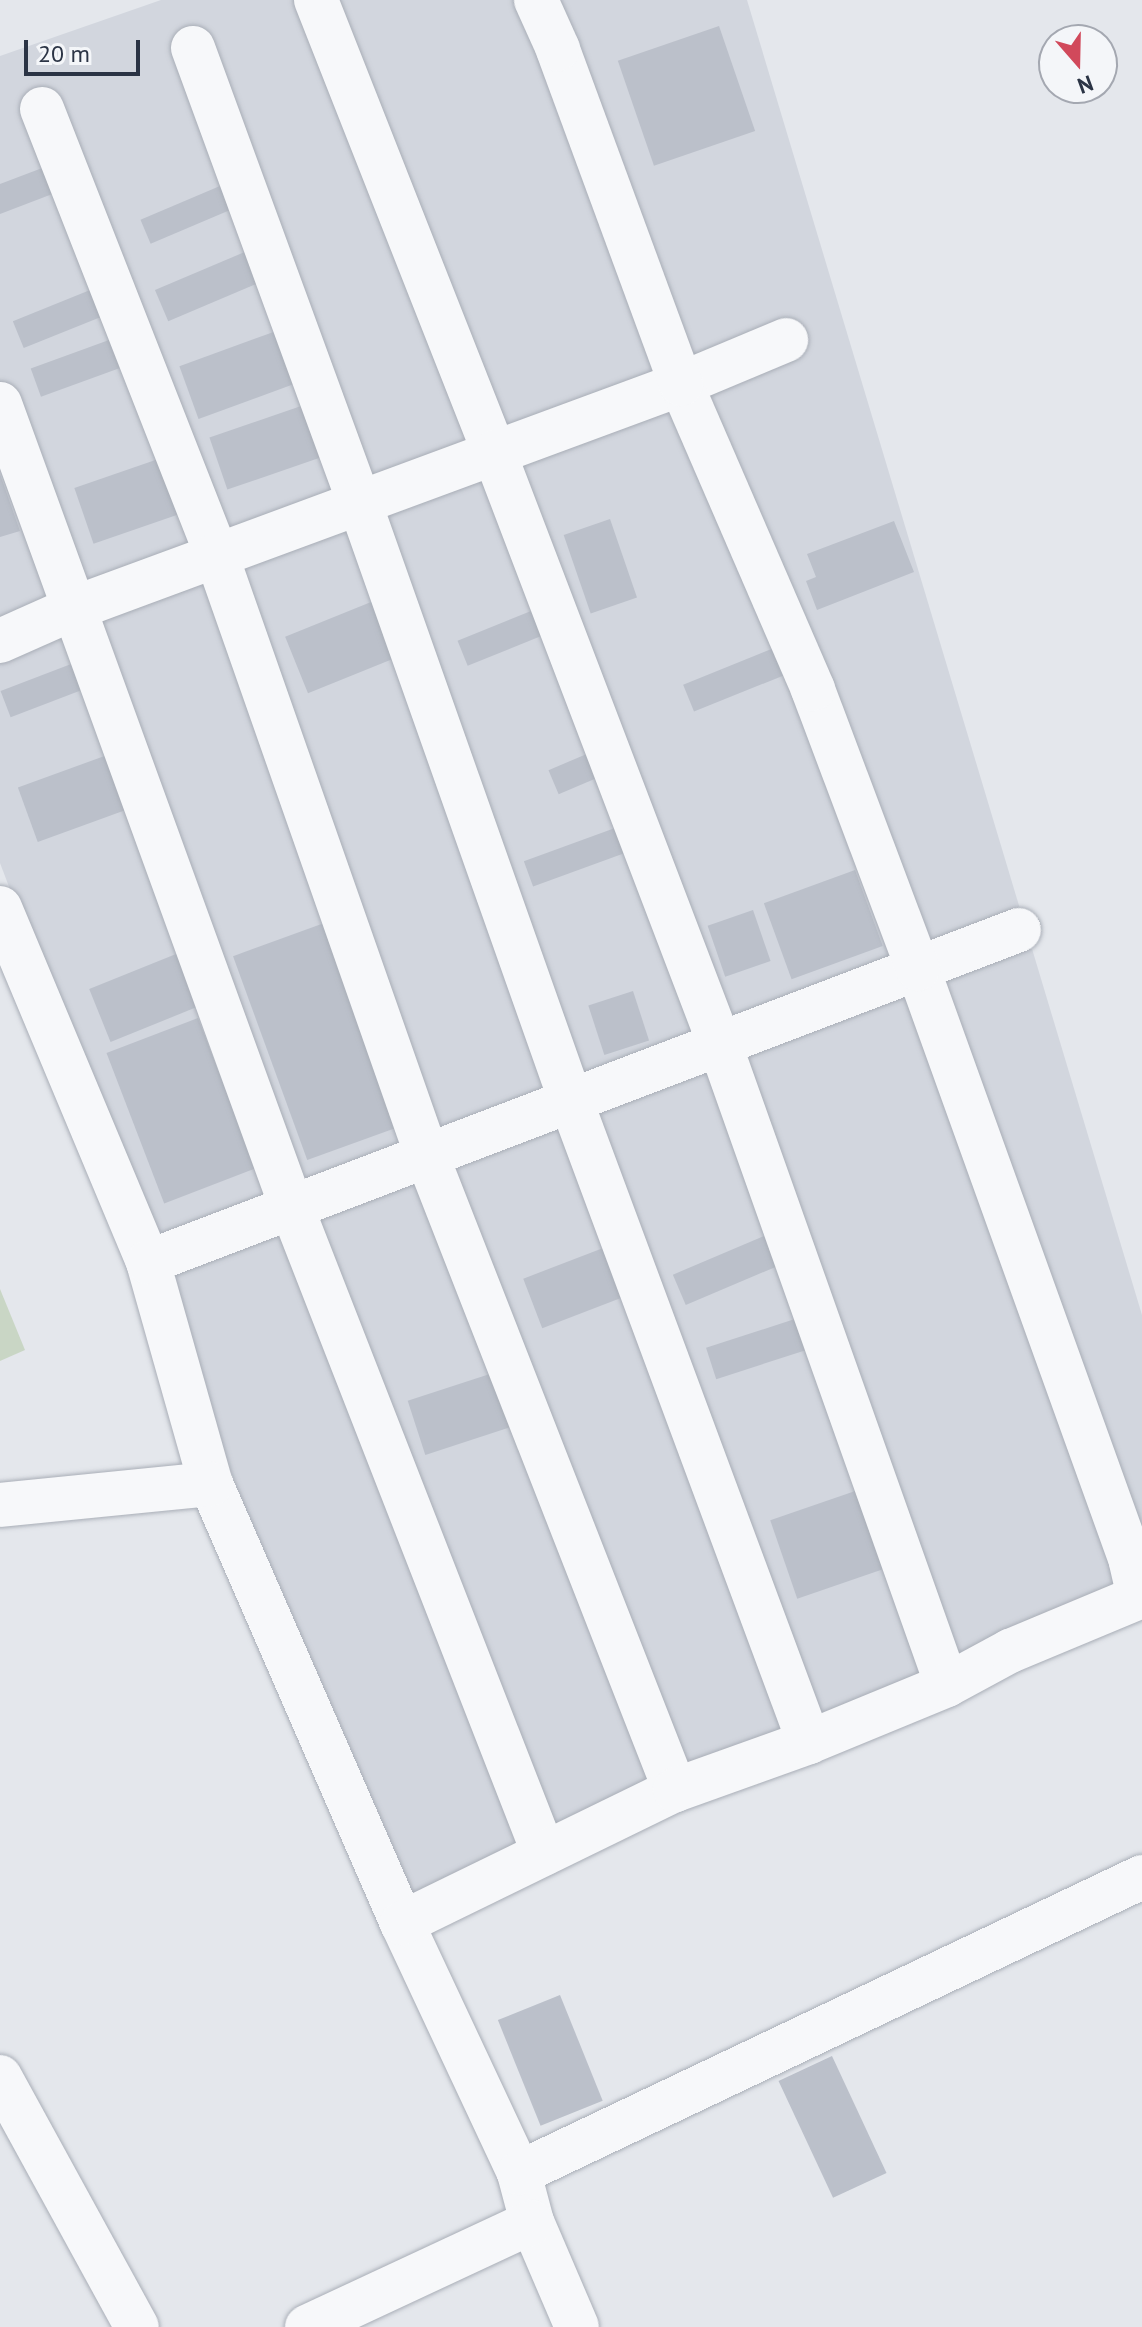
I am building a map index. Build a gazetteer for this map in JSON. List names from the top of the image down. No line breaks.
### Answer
{"scale_bar":"20 m","north":"bottom"}
